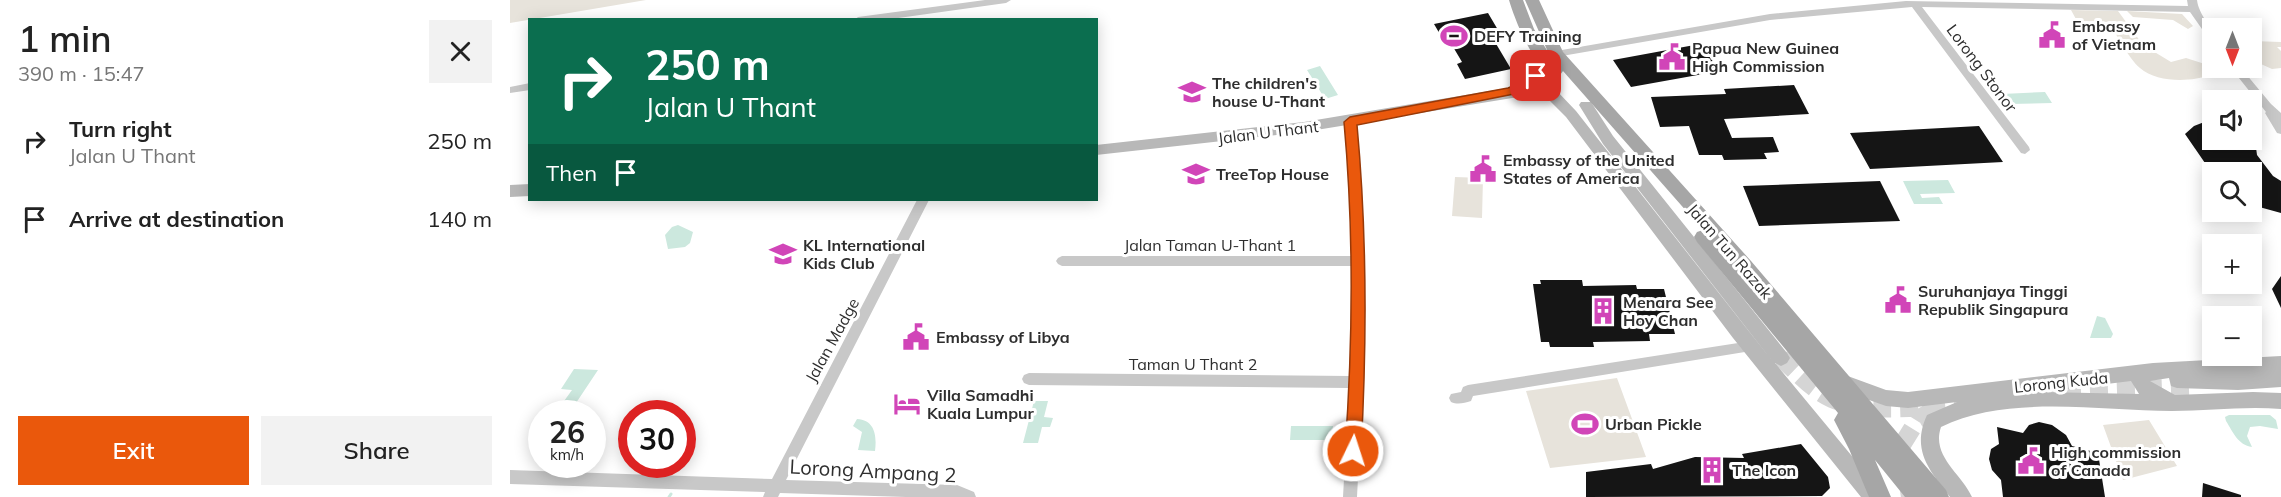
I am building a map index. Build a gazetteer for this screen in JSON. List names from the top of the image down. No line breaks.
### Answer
{"streets":{"main road":["Jalan Tun Razak"],"street":["Lorong Stonor","Jalan U Thant","Jalan Taman U-Thant 1","Jalan Madge","Taman U Thant 2","Lorong Kuda","Lorong Ampang 2"]},"crossings":[["Jalan U Thant","Jalan Tun Razak"],["Jalan Tun Razak","Lorong Kuda"],["Jalan Madge","Lorong Ampang 2"]],"places":{"public building":["Embassy of Vietnam","Papua New Guinea High Commission","Embassy of the United States of America","Suruhanjaya Tinggi Republik Singapura","Embassy of Libya","High commission of Canada"],"sports":["DEFY Training","Urban Pickle"],"school or university":["The children's house U-Thant","TreeTop House","KL International Kids Club"],"building":["Menara See Hoy Chan","The Icon"],"hotel":["Villa Samadhi Kuala Lumpur"]},"north":"bottom","page":{"heading":["1 min","390 m · 15:47"],"map_buttons":["+","−"],"turn":["250 m","Jalan U Thant"],"list":[{"name":"Turn right","note":"Jalan U Thant","value":"250 m"},{"name":"Arrive at destination","value":"140 m"}],"then":"Then","speed":"26 km/h","limit":"30","buttons":["Exit","Share"]}}
